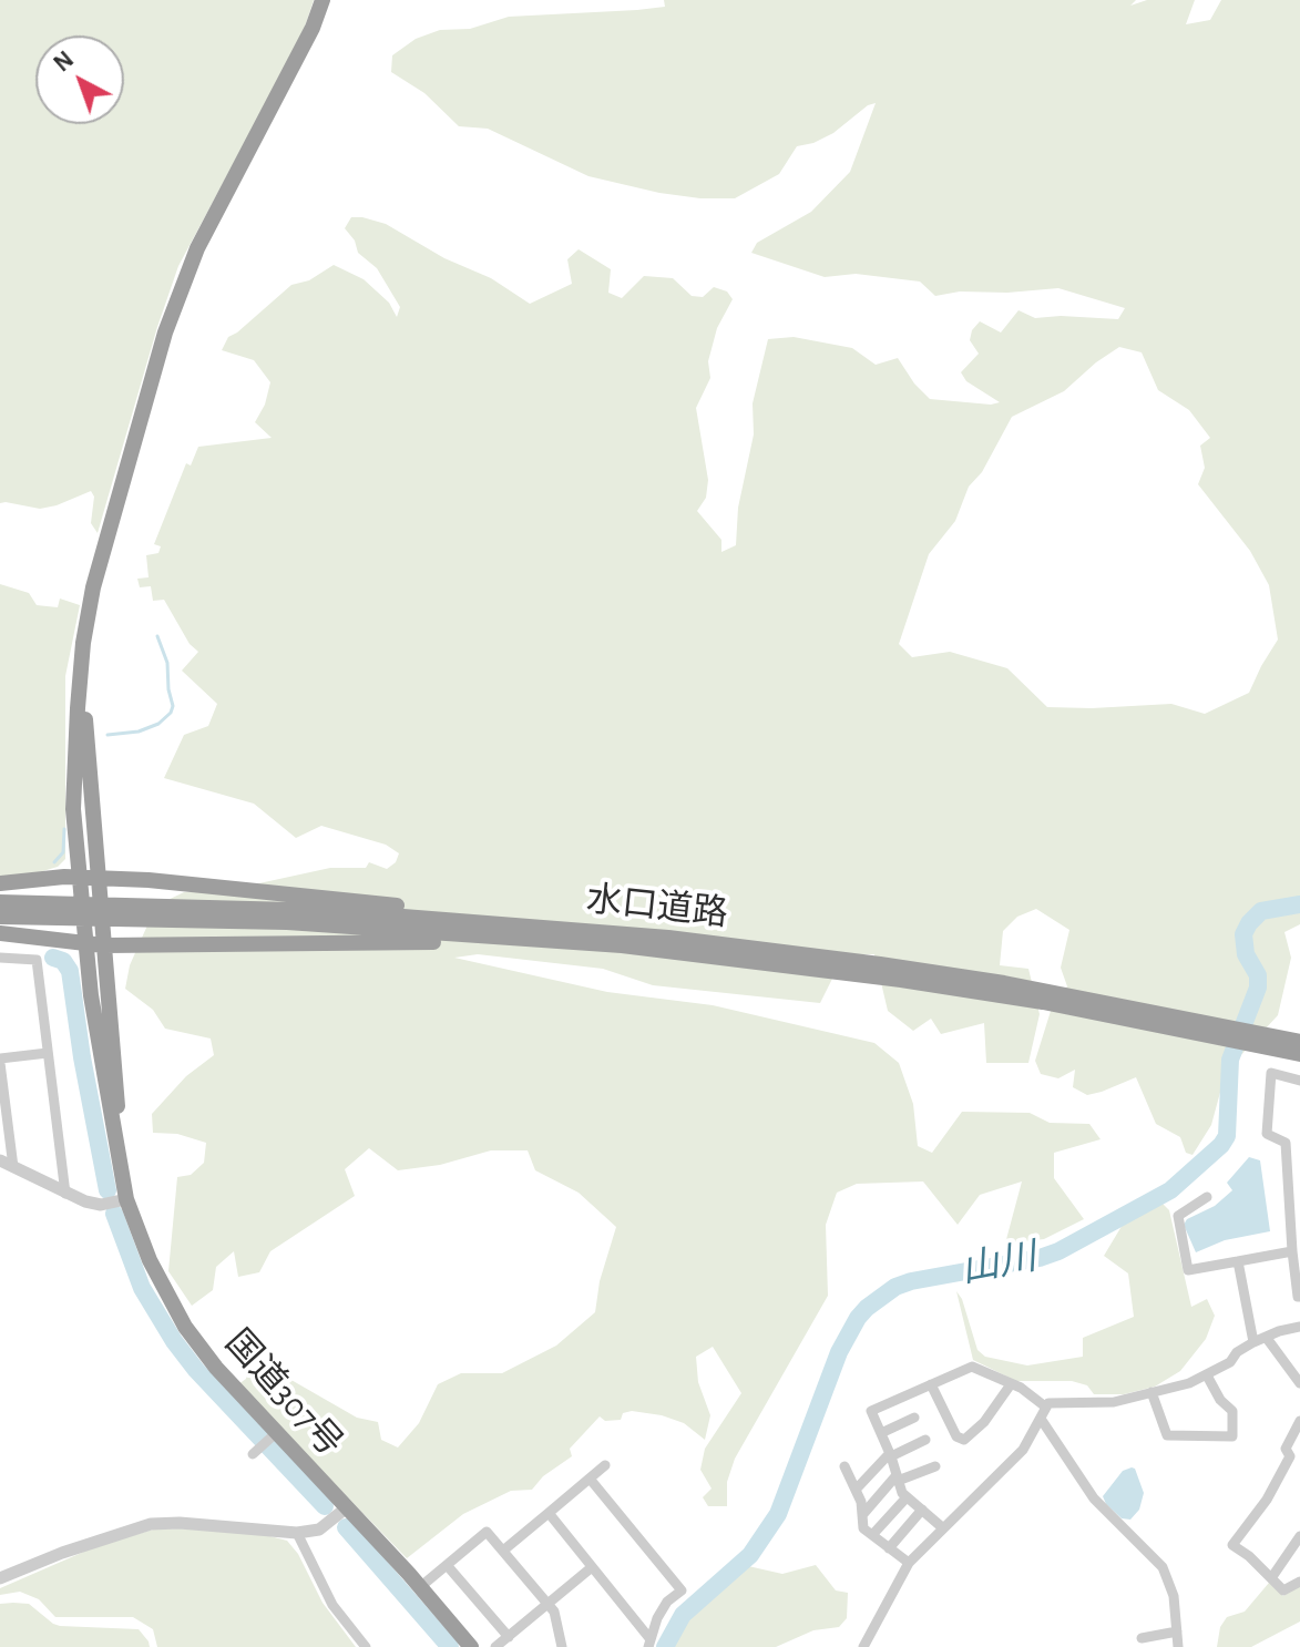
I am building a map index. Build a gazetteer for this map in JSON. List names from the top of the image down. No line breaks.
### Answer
{"streets":{"highway":["水口道路","国道307号"]},"water":["山川"],"north":"top left"}
